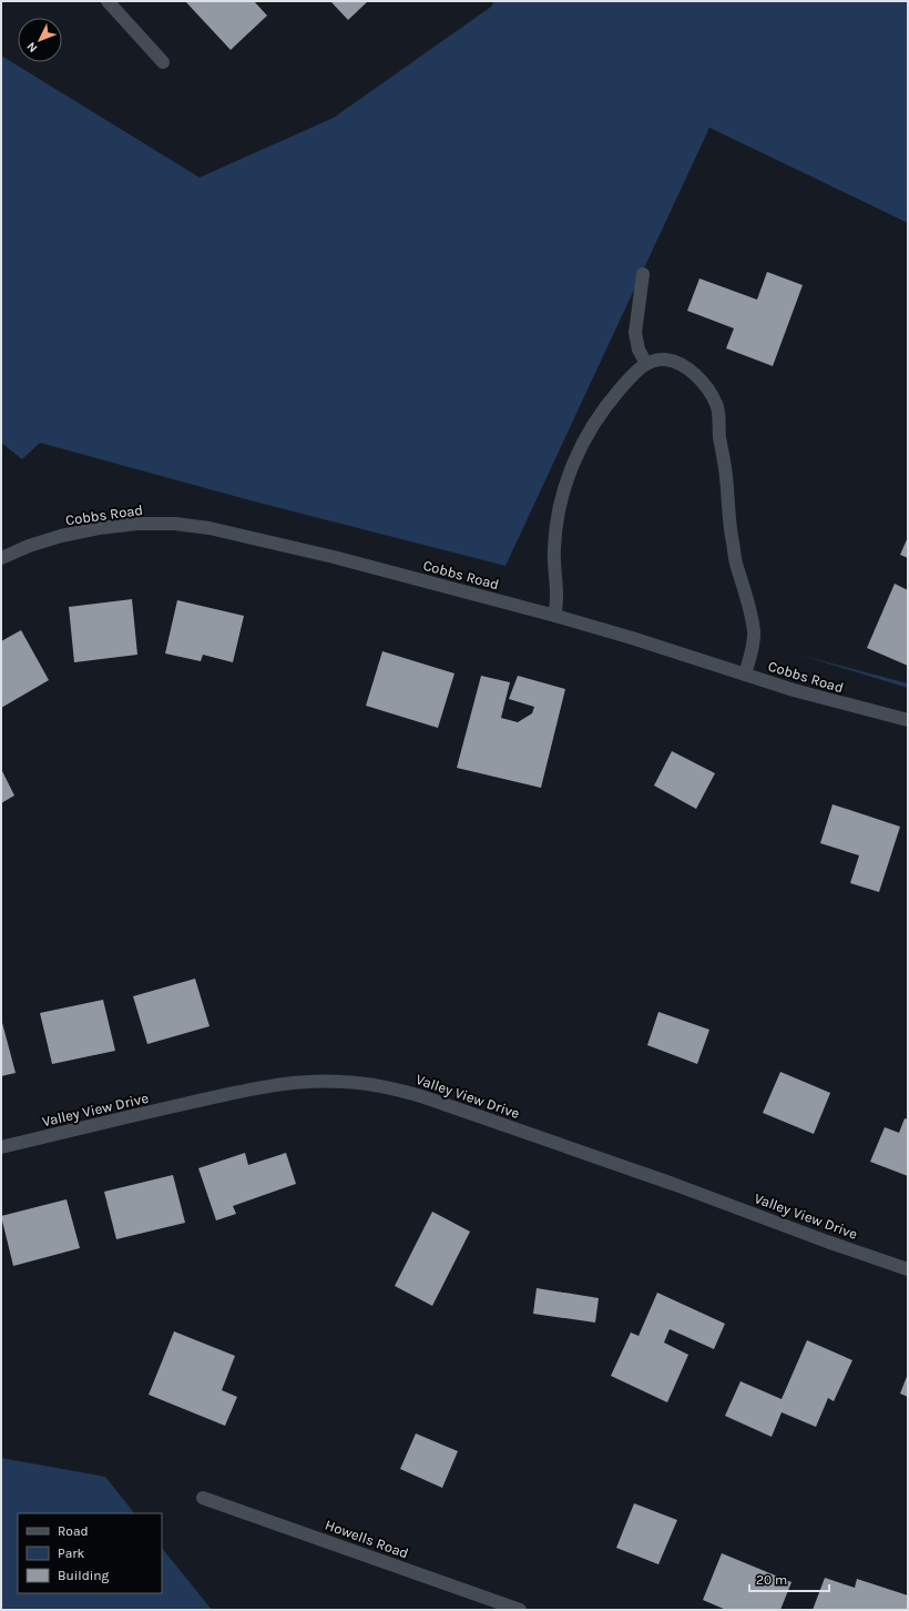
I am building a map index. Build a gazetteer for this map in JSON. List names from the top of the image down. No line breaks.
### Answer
{"streets":{"street":["Cobbs Road","Valley View Drive","Howells Road"]},"legend":["Road","Park","Building"],"scale_bar":"20 m","north":"bottom left"}
